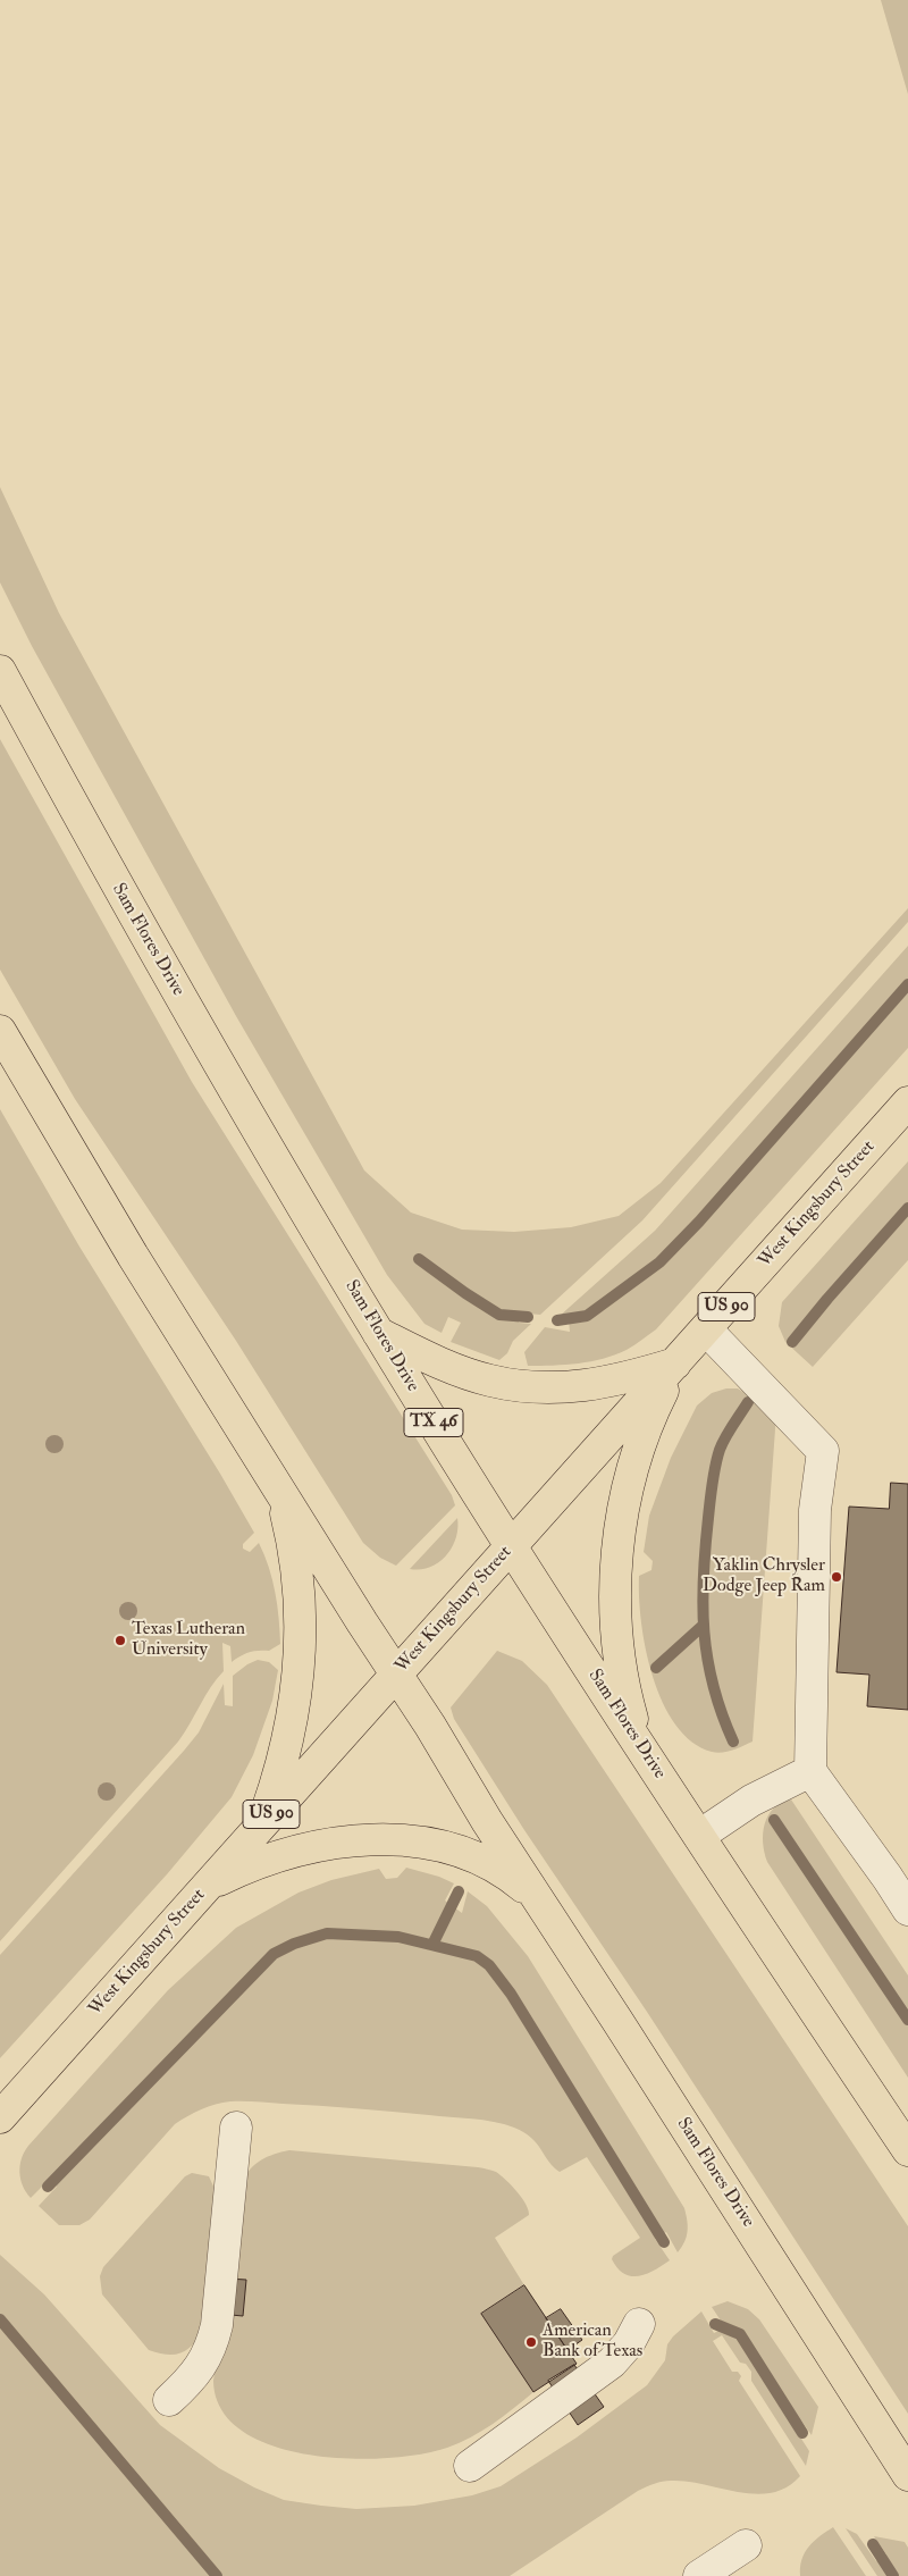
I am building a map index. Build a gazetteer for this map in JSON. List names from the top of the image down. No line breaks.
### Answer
{"streets":{"main road":["Sam Flores Drive","West Kingsbury Street","US 90","TX 46"]},"crossings":[["Sam Flores Drive","West Kingsbury Street"]],"places":["Yaklin Chrysler Dodge Jeep Ram","Texas Lutheran University","American Bank of Texas"]}
